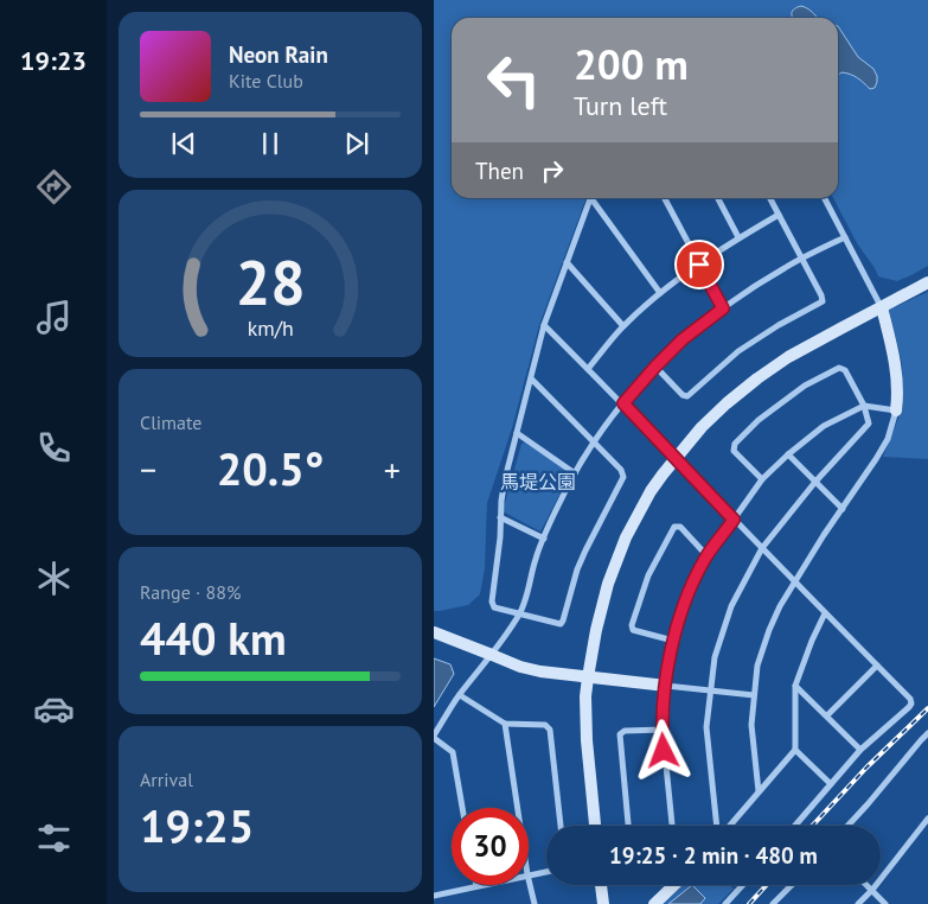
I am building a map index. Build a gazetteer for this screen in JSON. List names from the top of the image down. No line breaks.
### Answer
{"parks":["馬堤公園"],"page":{"tabs":"19:23","turn":["200 m","Turn left"],"song":["Neon Rain","Kite Club"],"then":"Then","tile":["Climate",["Range · 88%","440 km"],["Arrival","19:25"]],"heat":["−","20.5°","+"],"limit":"30","trip":"19:25 · 2 min · 480 m","gauge":["28","km/h"]}}
